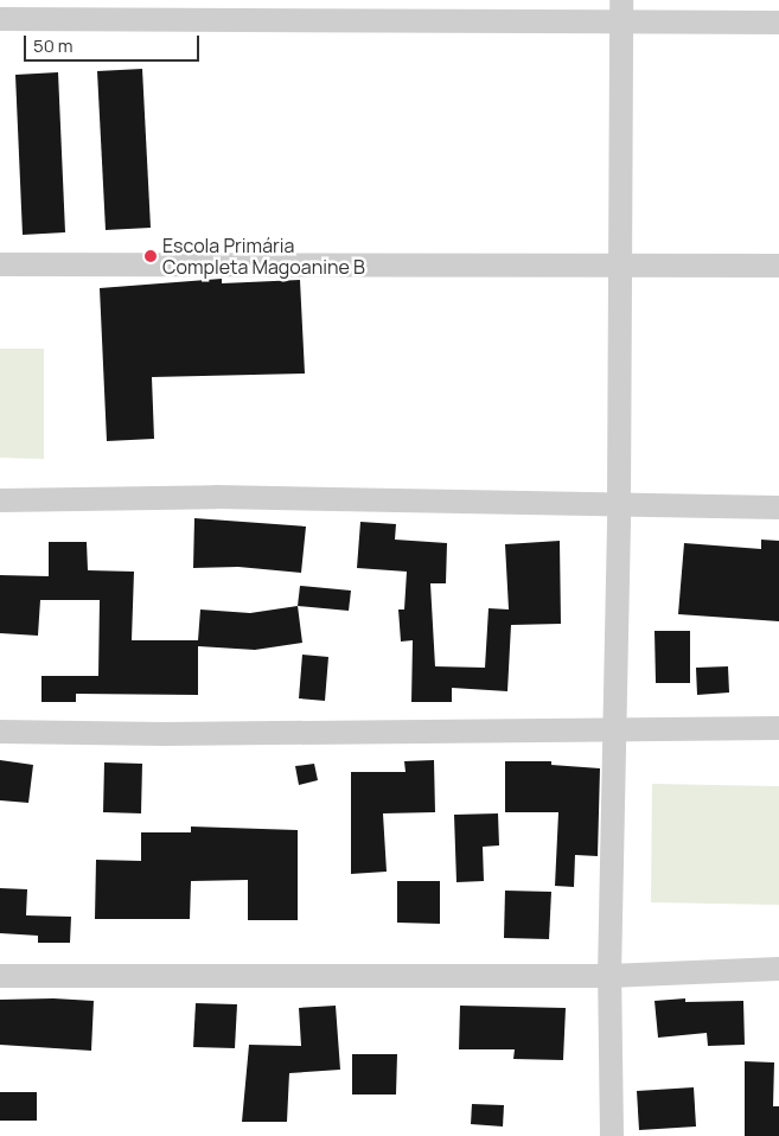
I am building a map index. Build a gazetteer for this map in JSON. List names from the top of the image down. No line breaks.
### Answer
{"places":["Escola Primária Completa Magoanine B"],"scale_bar":"50 m"}
